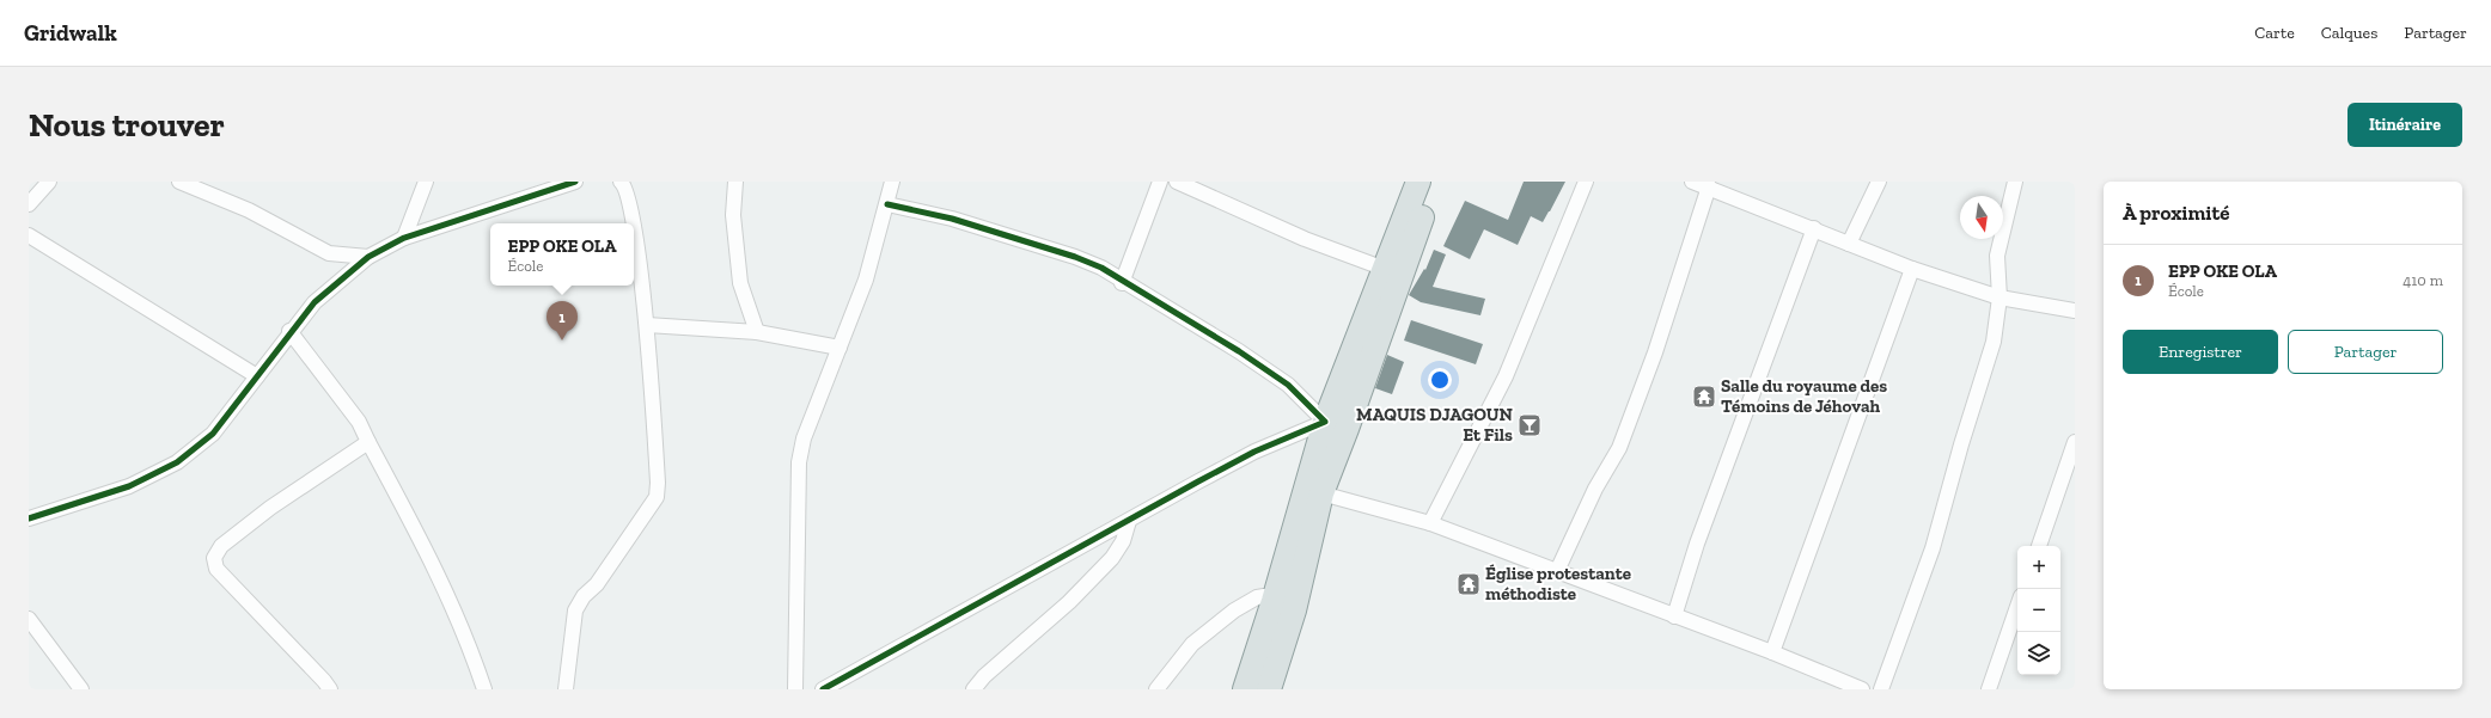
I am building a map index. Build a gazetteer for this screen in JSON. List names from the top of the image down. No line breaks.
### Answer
{"places":{"temple":["Salle du royaume des Témoins de Jéhovah","Église protestante méthodiste"],"bar":["MAQUIS DJAGOUN Et Fils"]},"north":"bottom","page":{"header":"Gridwalk","nav":["Carte","Calques","Partager"],"buttons":["Itinéraire",["Enregistrer","Partager"]],"title":"Nous trouver","heading":"À proximité","popup":["EPP OKE OLA","École"],"list":[{"mark":"1","name":"EPP OKE OLA","note":"École","value":"410 m"}],"pins":"1","map_buttons":["+","−"]}}
